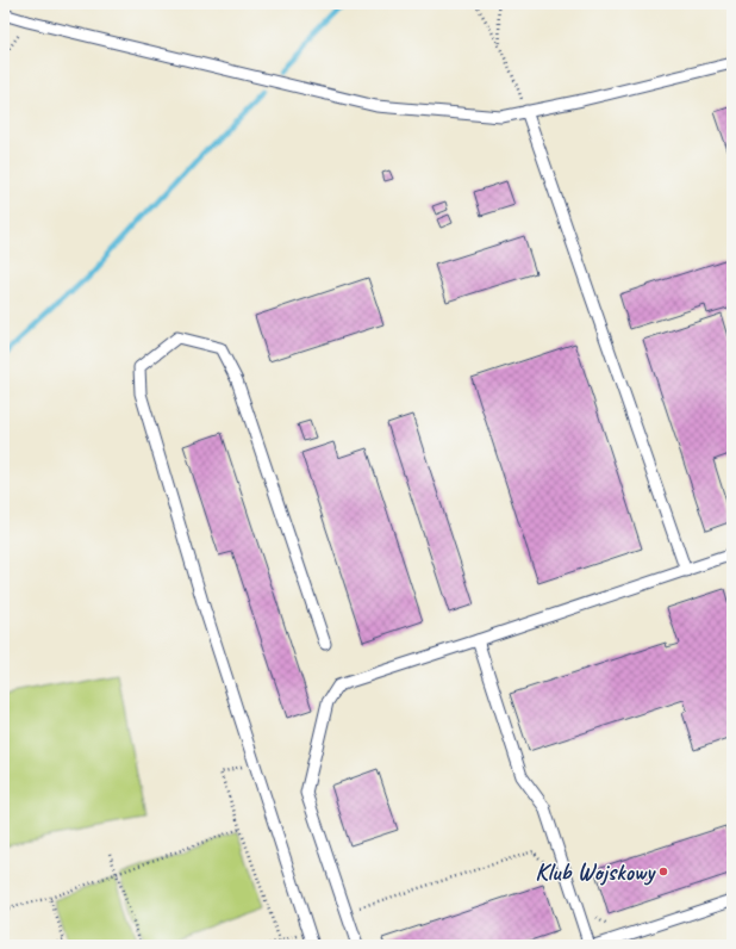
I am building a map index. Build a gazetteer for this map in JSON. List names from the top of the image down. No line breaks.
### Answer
{"places":["Klub Wojskowy"]}
